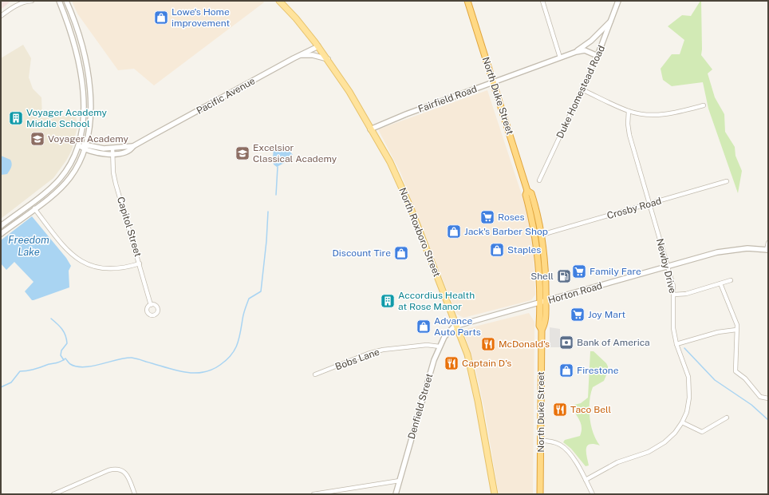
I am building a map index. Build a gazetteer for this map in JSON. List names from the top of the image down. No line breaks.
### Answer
{"streets":{"highway":["North Duke Street"],"main road":["North Roxboro Street"],"street":["Duke Homestead Road","Pacific Avenue","Fairfield Road","Crosby Road","Capitol Street","Newby Drive","Horton Road","Bobs Lane","Denfield Street"]},"crossings":[["Duke Homestead Road","Fairfield Road"],["Pacific Avenue","Capitol Street"],["Pacific Avenue","North Roxboro Street"],["North Duke Street","Fairfield Road"],["North Duke Street","Crosby Road"],["North Duke Street","Horton Road"],["Fairfield Road","North Roxboro Street"],["Crosby Road","Newby Drive"],["North Roxboro Street","Horton Road"],["North Roxboro Street","Denfield Street"],["Newby Drive","Horton Road"],["Horton Road","Denfield Street"],["Bobs Lane","Denfield Street"]],"water":["Freedom Lake"],"places":{"shop":["Lowe's Home improvement","Jack's Barber Shop","Staples","Discount Tire","Advance Auto Parts","Firestone"],"building":["Voyager Academy Middle School","Accordius Health at Rose Manor"],"school or university":["Voyager Academy","Excelsior Classical Academy"],"supermarket":["Roses","Family Fare","Joy Mart"],"fuel station":["Shell"],"bank":["Bank of America"],"restaurant":["McDonald's","Captain D's","Taco Bell"]}}
